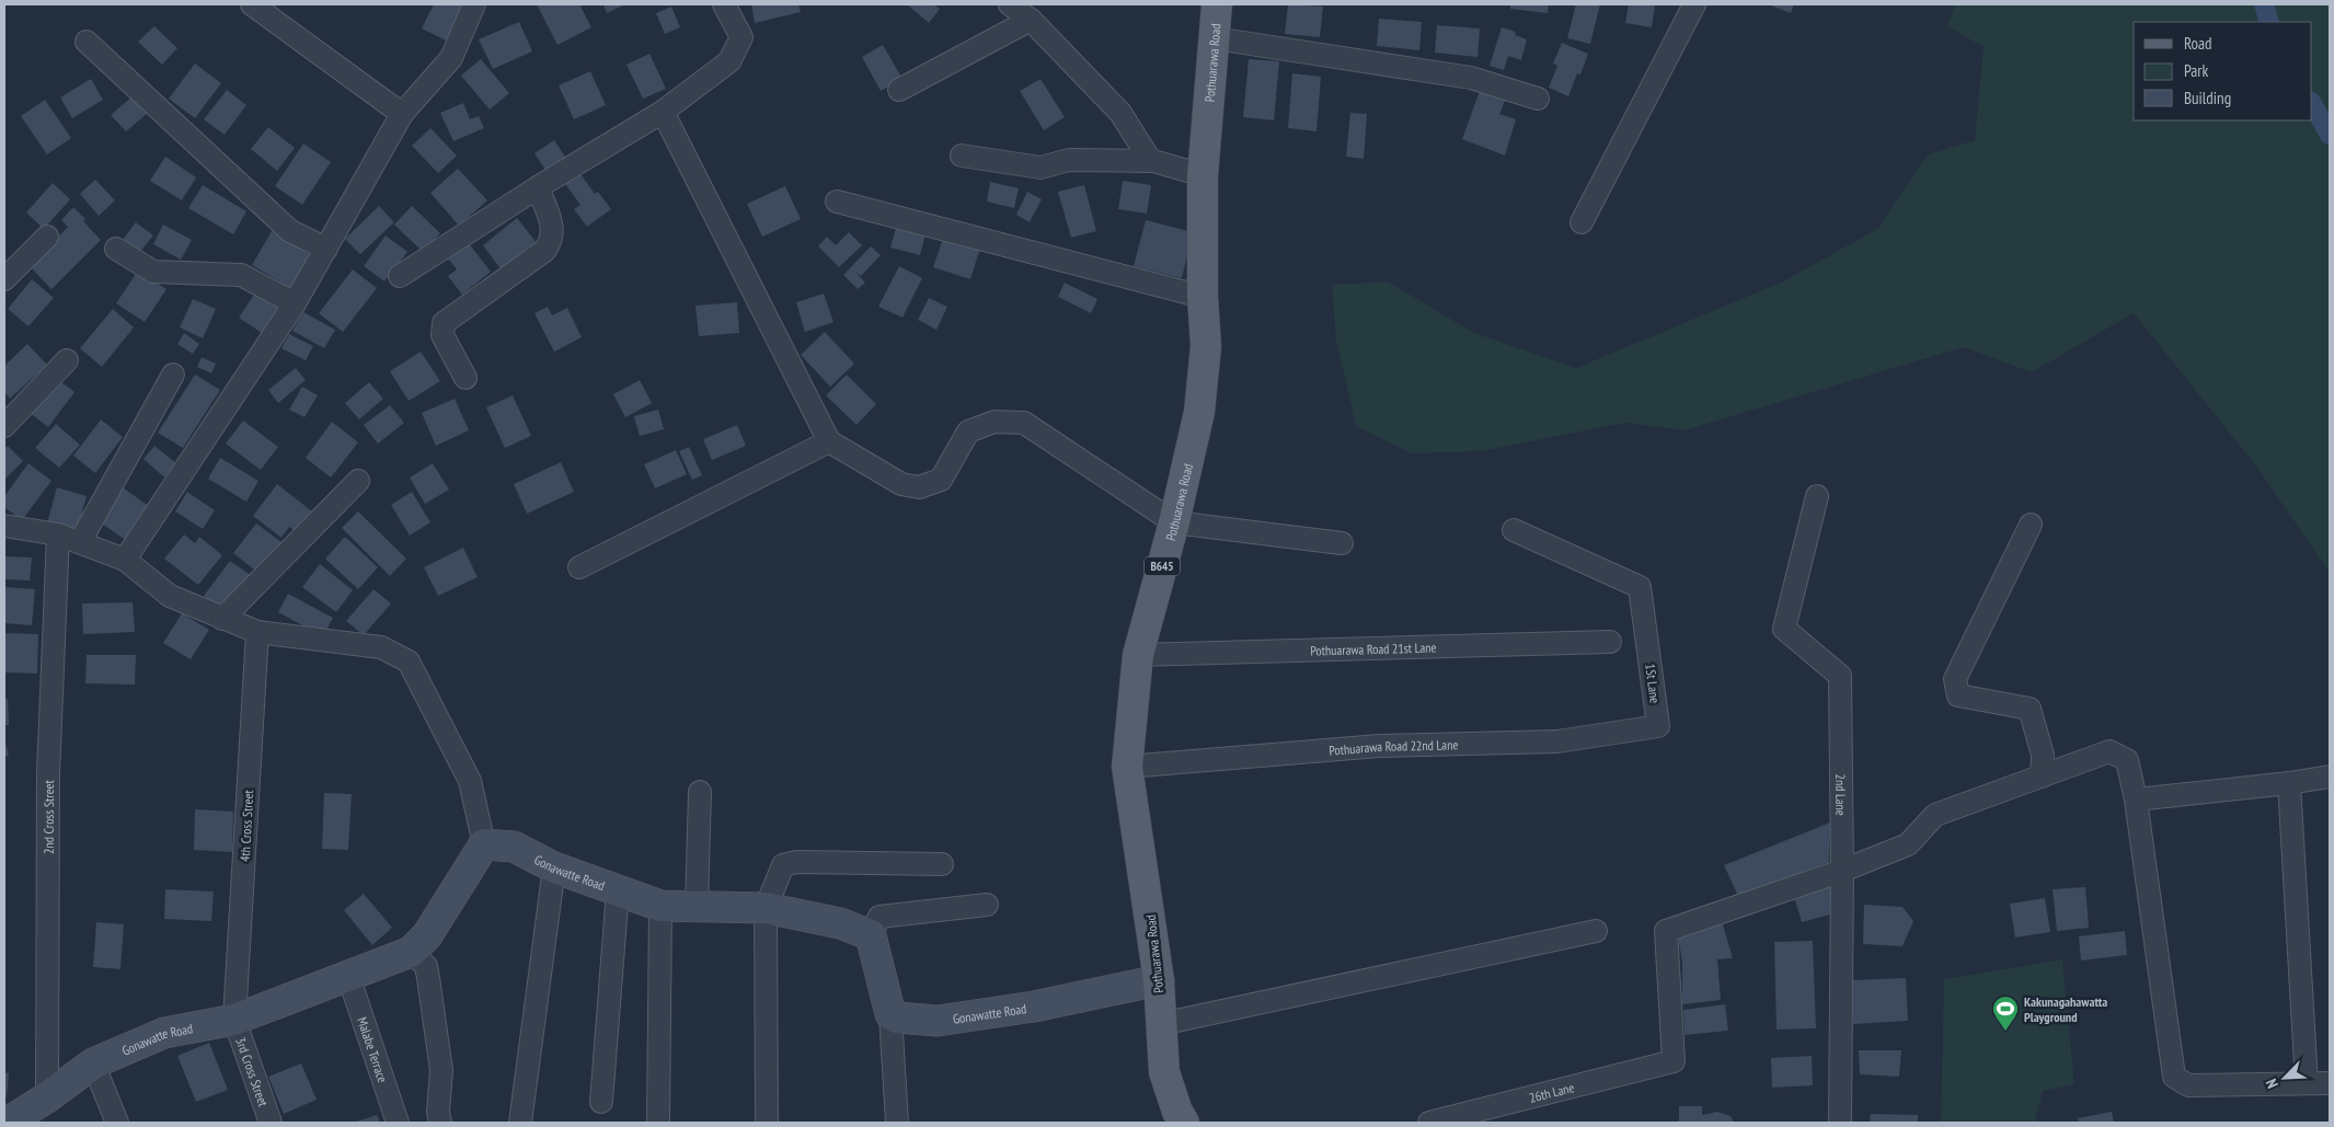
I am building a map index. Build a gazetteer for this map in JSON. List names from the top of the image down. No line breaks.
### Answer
{"streets":{"main road":["Pothuarawa Road","B645"],"street":["Pothuarawa Road 21st Lane","1St Lane","Pothuarawa Road 22nd Lane","2nd Lane","2nd Cross Street","4th Cross Street","Gonawatte Road","Malabe Terrace","3rd Cross Street","26th Lane"]},"crossings":[["Pothuarawa Road","Pothuarawa Road 21st Lane"],["Pothuarawa Road","Pothuarawa Road 22nd Lane"],["Pothuarawa Road","Gonawatte Road"],["1St Lane","Pothuarawa Road 22nd Lane"],["2nd Lane","26th Lane"],["2nd Cross Street","Gonawatte Road"],["4th Cross Street","Gonawatte Road"],["4th Cross Street","3rd Cross Street"],["Gonawatte Road","Malabe Terrace"],["Gonawatte Road","3rd Cross Street"]],"places":{"sports":["Kakunagahawatta Playground"]},"legend":["Road","Park","Building"],"north":"bottom left"}
